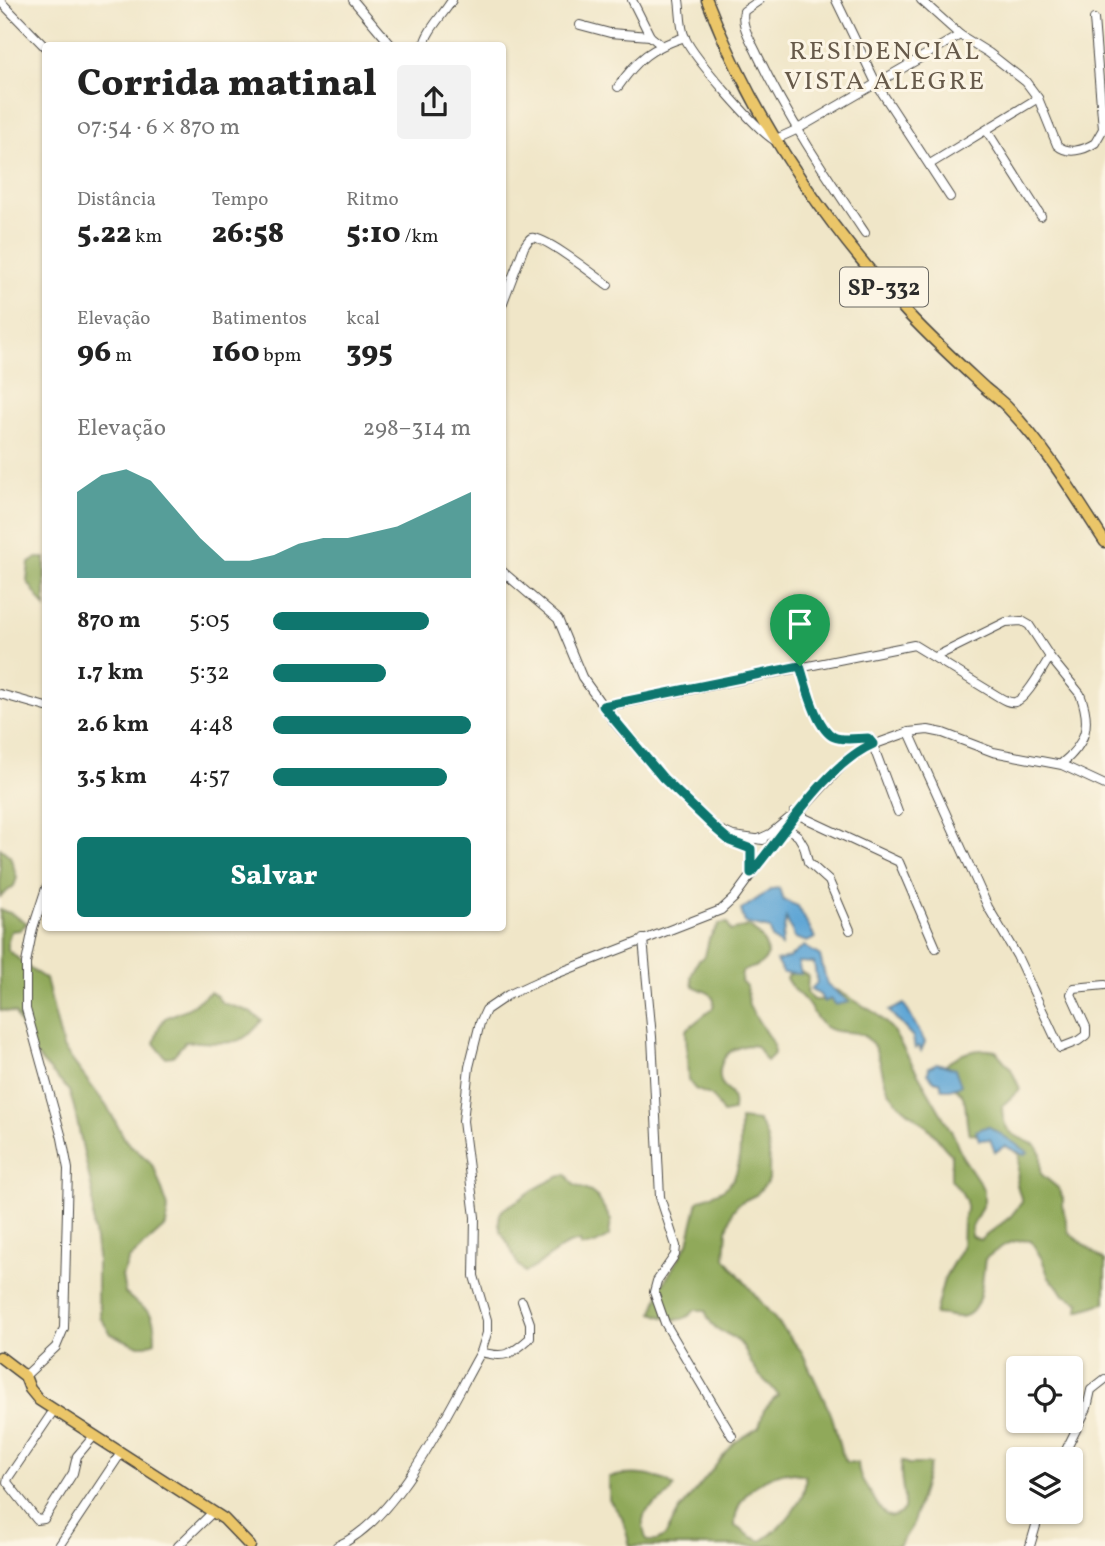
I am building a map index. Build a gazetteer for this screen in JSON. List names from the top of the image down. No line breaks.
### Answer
{"streets":{"main road":["SP-332"]},"districts":["RESIDENCIAL VISTA ALEGRE"],"page":{"heading":["Corrida matinal","07:54 · 6 × 870 m"],"stats":[["Distância","5.22 km"],["Tempo","26:58"],["Ritmo","5:10 /km"],["Elevação","96 m"],["Batimentos","160 bpm"],["kcal","395"]],"chart":["Elevação","298–314 m"],"list":[{"name":"870 m","note":"5:05"},{"name":"1.7 km","note":"5:32"},{"name":"2.6 km","note":"4:48"},{"name":"3.5 km","note":"4:57"}],"buttons":"Salvar"}}
